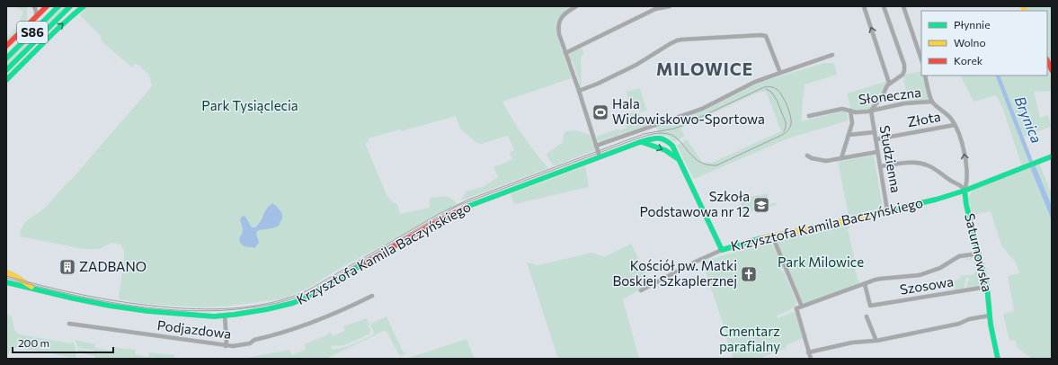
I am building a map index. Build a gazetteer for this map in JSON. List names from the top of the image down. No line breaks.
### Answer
{"streets":{"main road":["S86","Krzysztofa Kamila Baczyńskiego","Saturnowska"],"street":["Słoneczna","Złota","Studzienna","Szosowa","Podjazdowa"]},"crossings":[["Słoneczna","Studzienna"],["Złota","Studzienna"],["Studzienna","Krzysztofa Kamila Baczyńskiego"],["Krzysztofa Kamila Baczyńskiego","Saturnowska"],["Saturnowska","Szosowa"]],"districts":["MILOWICE"],"water":["Brynica"],"parks":["Park Tysiąclecia","Park Milowice","Cmentarz parafialny"],"places":{"sports":["Hala Widowiskowo-Sportowa"],"school or university":["Szkoła Podstawowa nr 12"],"building":["ZADBANO"],"church":["Kościół pw. Matki Boskiej Szkaplerznej"]},"legend":["Płynnie","Wolno","Korek"],"scale_bar":"200 m"}
